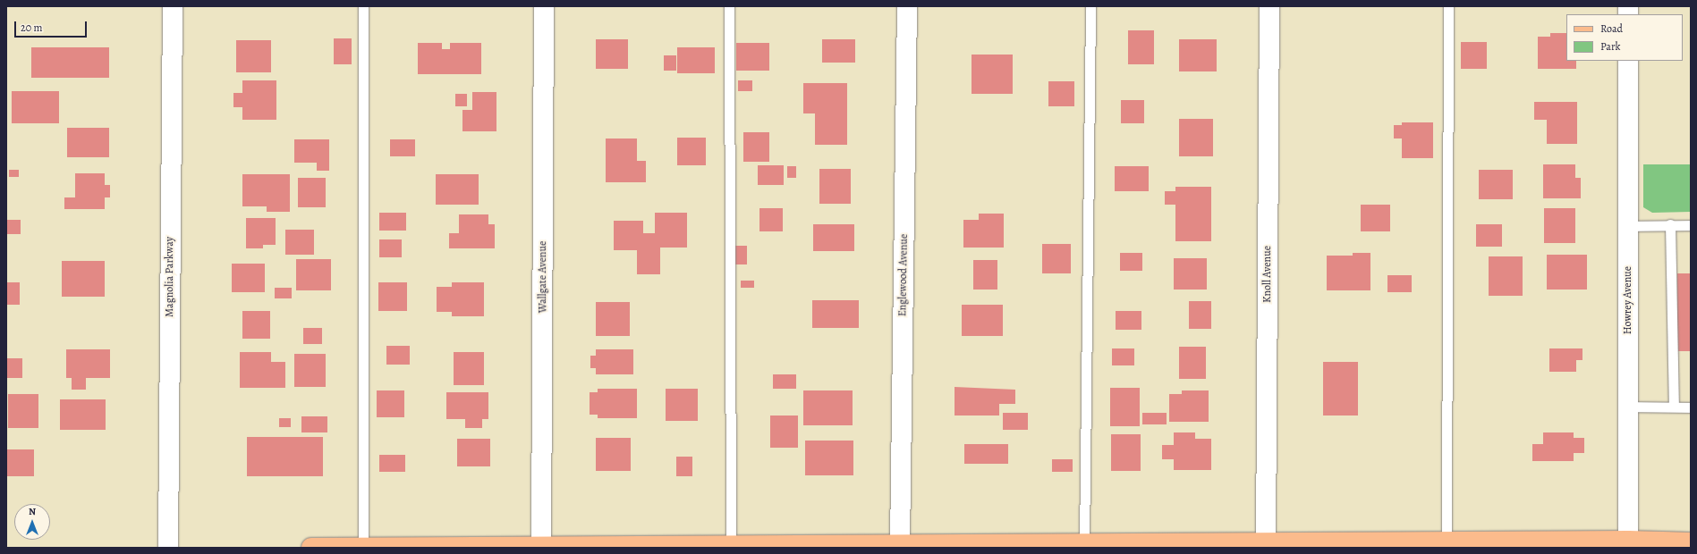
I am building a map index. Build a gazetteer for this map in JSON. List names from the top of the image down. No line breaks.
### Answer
{"streets":{"street":["Knoll Avenue","Englewood Avenue","Magnolia Parkway","Wallgate Avenue","Howrey Avenue"]},"legend":["Road","Park"],"scale_bar":"20 m","north":"top"}
